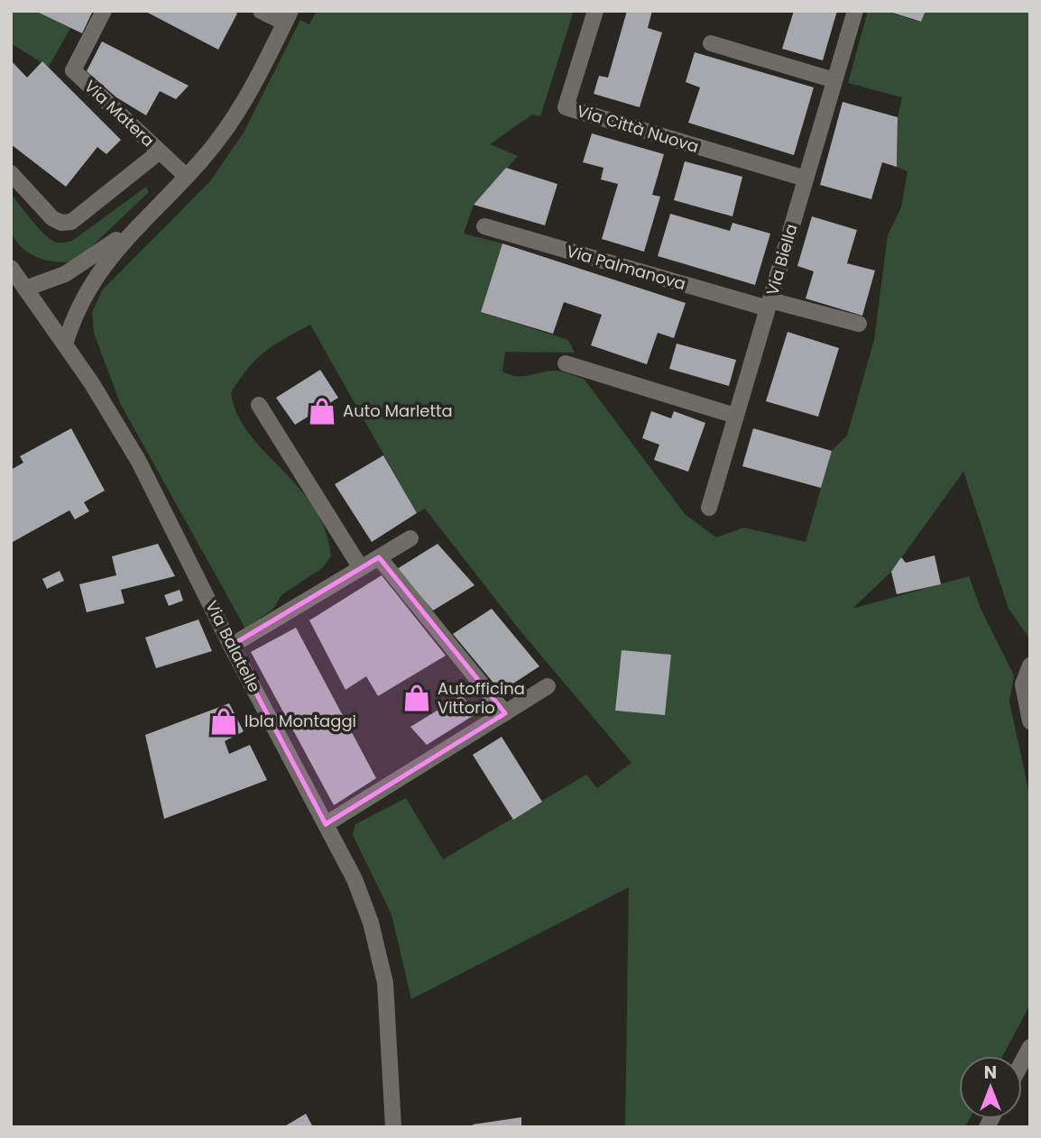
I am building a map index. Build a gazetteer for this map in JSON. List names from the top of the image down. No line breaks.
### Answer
{"streets":{"street":["Via Matera","Via Città Nuova","Via Biella","Via Palmanova","Via Balatelle"]},"crossings":[["Via Città Nuova","Via Biella"],["Via Biella","Via Palmanova"]],"places":{"shop":["Auto Marletta","Autofficina Vittorio","Ibla Montaggi"]},"north":"top"}
